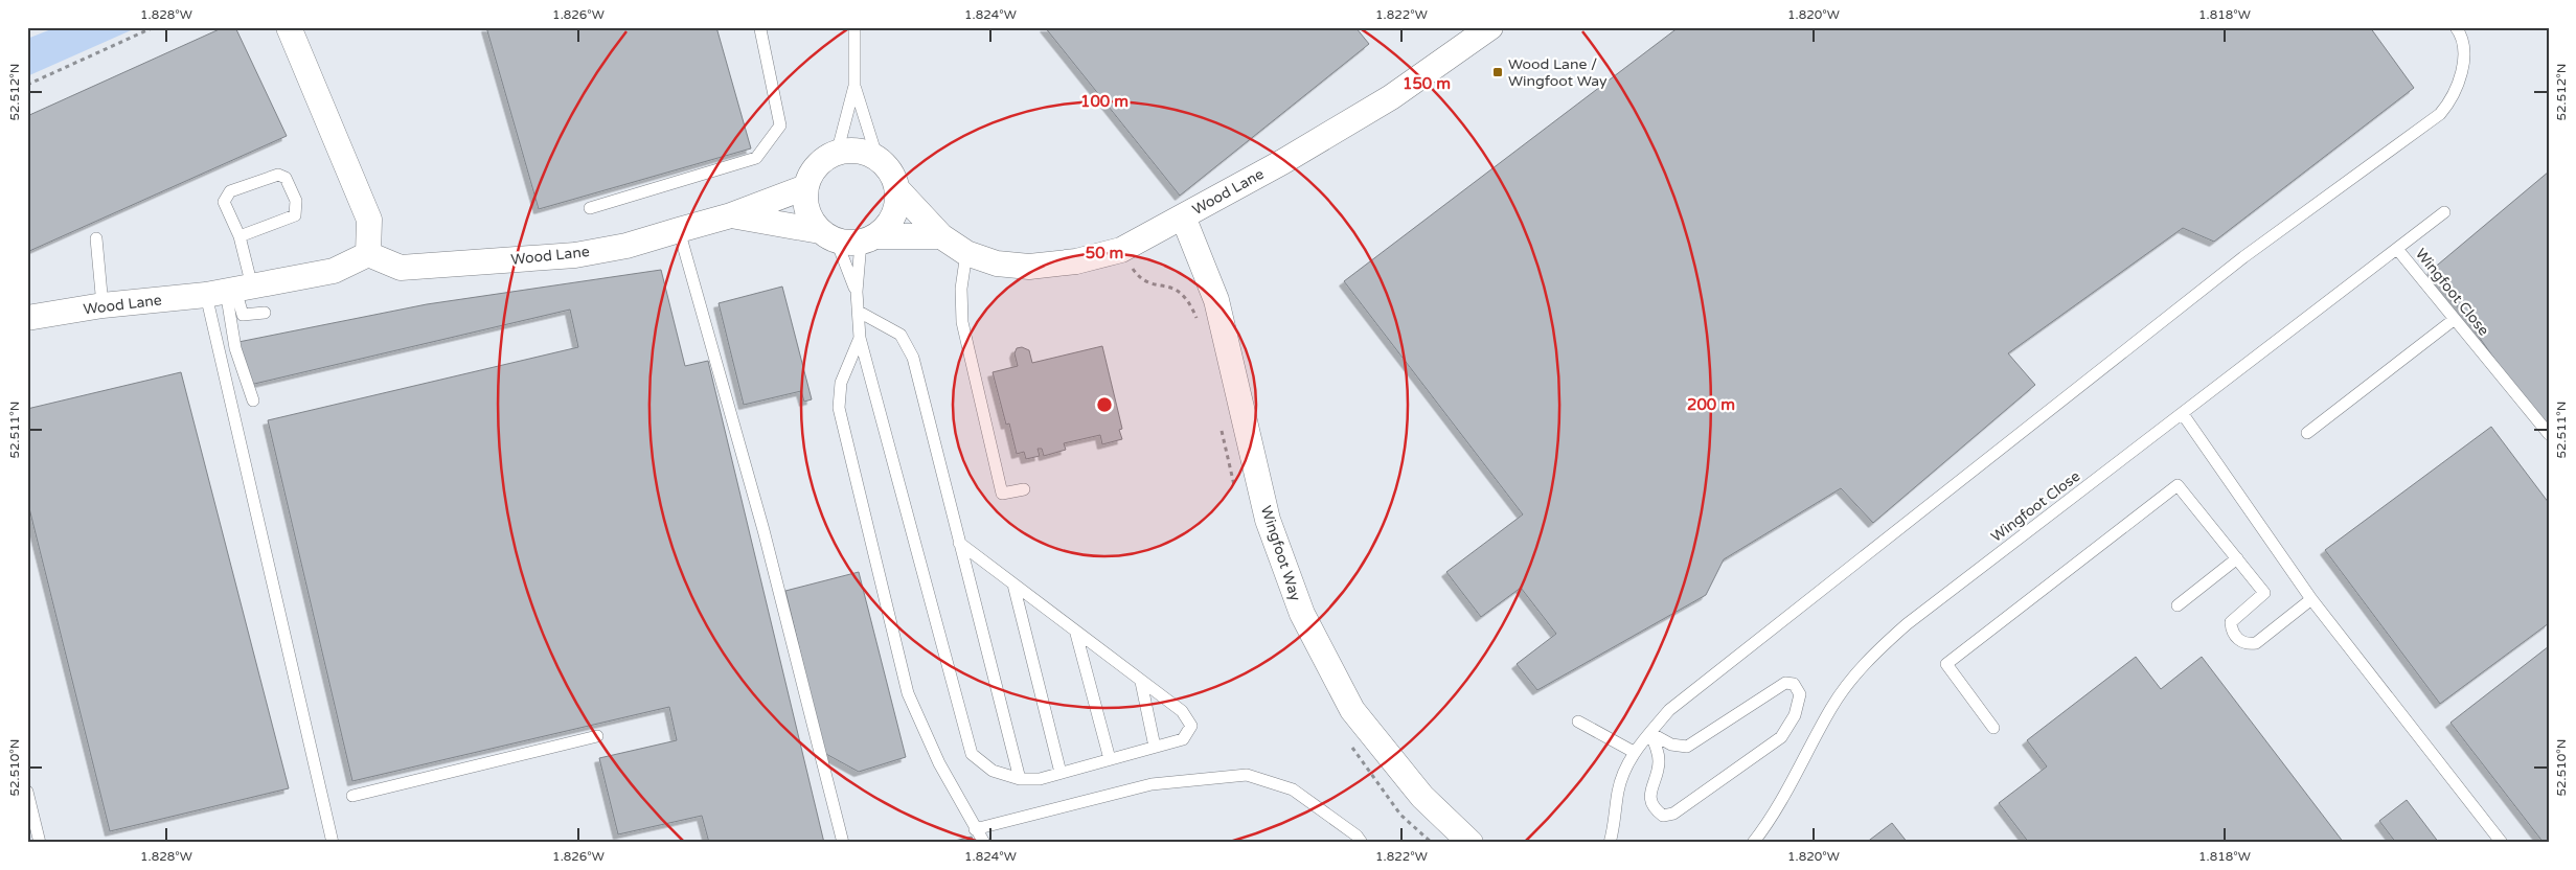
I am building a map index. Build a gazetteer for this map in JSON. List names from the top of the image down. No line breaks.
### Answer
{"streets":{"street":["Wood Lane","Wingfoot Way"],"lane":["Wingfoot Close"]},"crossings":[["Wood Lane","Wingfoot Way"]],"places":{"transit":["Wood Lane / Wingfoot Way"]},"coordinates":["1.828°W","1.826°W","1.824°W","1.822°W","1.820°W","1.818°W","52.512°N","52.511°N","52.510°N"],"rings":["150 m","100 m","50 m","200 m"]}
